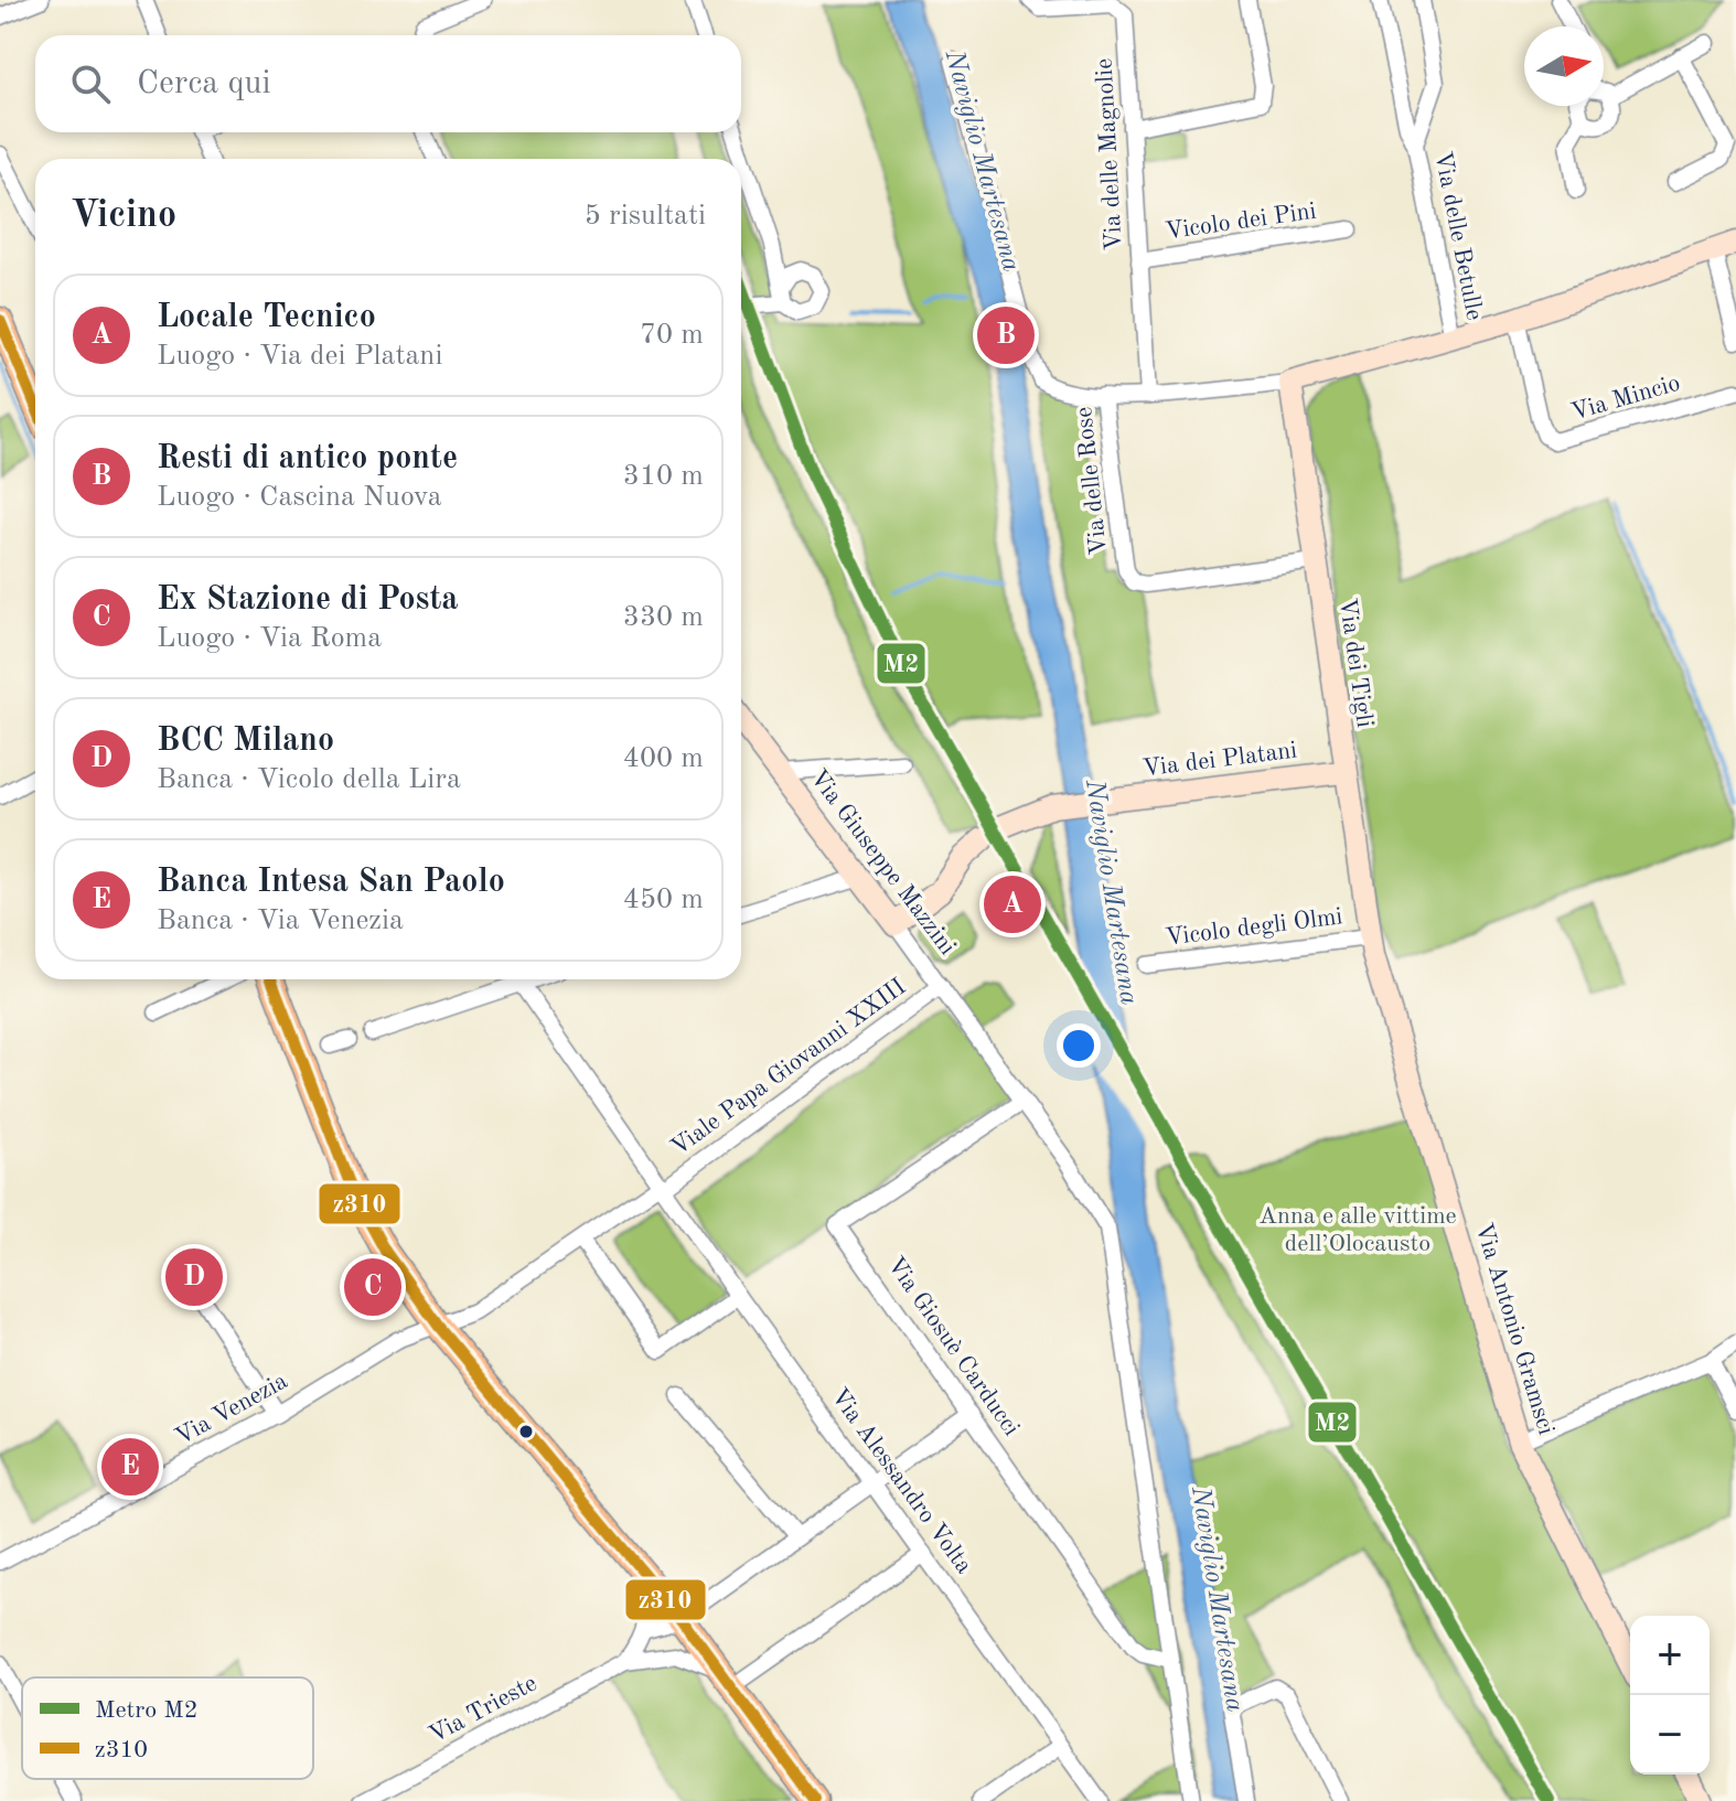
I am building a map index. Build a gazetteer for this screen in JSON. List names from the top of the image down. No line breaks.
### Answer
{"streets":{"street":["Via delle Magnolie","Vicolo dei Pini","Via delle Betulle","Via Mincio","Via delle Rose","Via dei Tigli","Via dei Platani","Via Giuseppe Mazzini","Vicolo degli Olmi","Viale Papa Giovanni XXIII","Via Antonio Gramsci","Via Giosuè Carducci","Via Venezia","Via Alessandro Volta","Via Trieste"]},"crossings":[["Via delle Magnolie","Vicolo dei Pini"],["Via delle Magnolie","Via delle Rose"],["Via delle Rose","Via dei Tigli"],["Via dei Tigli","Via dei Platani"],["Via dei Tigli","Via Antonio Gramsci"],["Via dei Platani","Via Giuseppe Mazzini"],["Via dei Platani","Via Antonio Gramsci"],["Via Giuseppe Mazzini","Viale Papa Giovanni XXIII"],["Via Giuseppe Mazzini","Via Giosuè Carducci"],["Vicolo degli Olmi","Via Antonio Gramsci"],["Viale Papa Giovanni XXIII","Via Venezia"],["Viale Papa Giovanni XXIII","Via Alessandro Volta"]],"water":["Naviglio Martesana"],"parks":["Anna e alle vittime dell’Olocausto"],"lines":["metro line M2","transit line z310"],"legend":["Metro M2","z310"],"north":"right","page":{"search":"Cerca qui","heading":["Vicino","5 risultati"],"list":[{"mark":"A","name":"Locale Tecnico","note":"Luogo · Via dei Platani","value":"70 m"},{"mark":"B","name":"Resti di antico ponte","note":"Luogo · Cascina Nuova","value":"310 m"},{"mark":"C","name":"Ex Stazione di Posta","note":"Luogo · Via Roma","value":"330 m"},{"mark":"D","name":"BCC Milano","note":"Banca · Vicolo della Lira","value":"400 m"},{"mark":"E","name":"Banca Intesa San Paolo","note":"Banca · Via Venezia","value":"450 m"}],"pins":["B","A","D","C","E"],"map_buttons":["+","−"]}}
